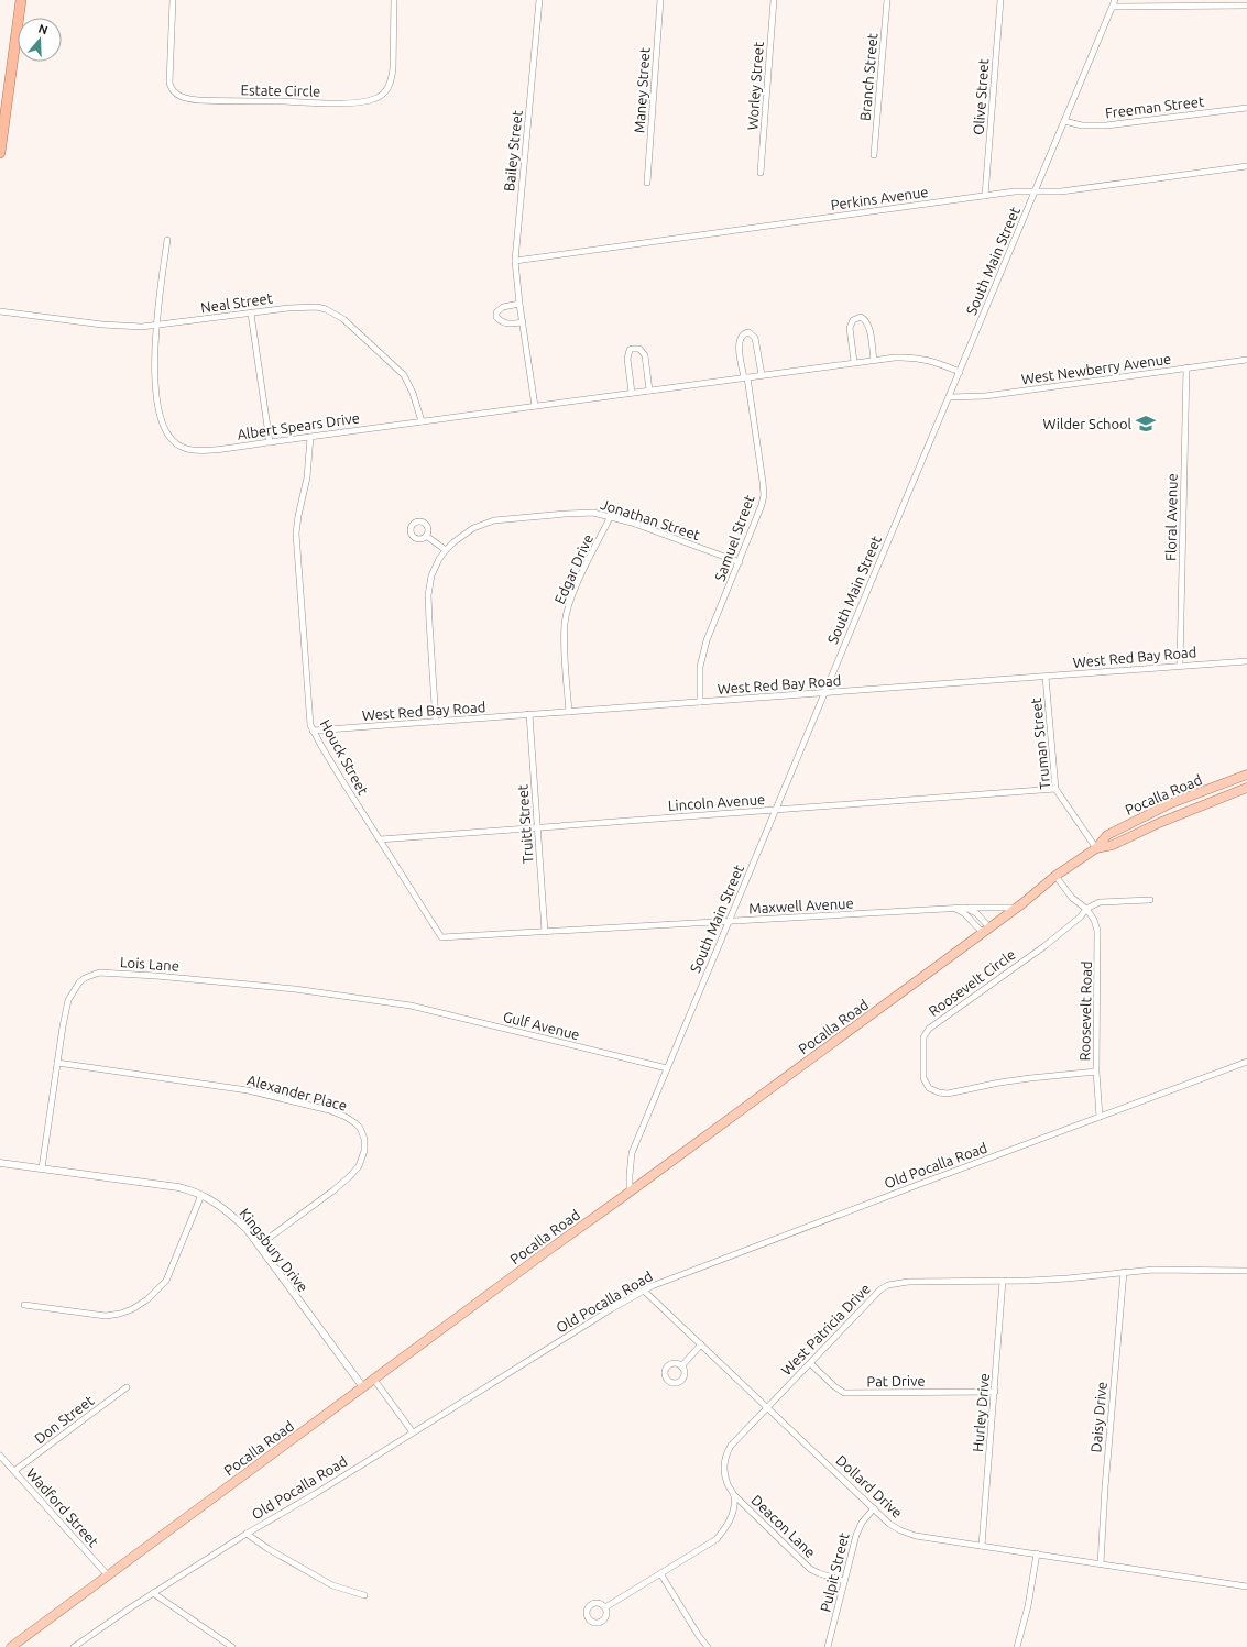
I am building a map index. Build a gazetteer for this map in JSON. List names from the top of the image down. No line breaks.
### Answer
{"streets":{"main road":["Pocalla Road"],"street":["Branch Street","Worley Street","Estate Circle","Maney Street","Olive Street","Freeman Street","Bailey Street","Perkins Avenue","South Main Street","Neal Street","West Newberry Avenue","Albert Spears Drive","Floral Avenue","Jonathan Street","Samuel Street","Edgar Drive","West Red Bay Road","Truman Street","Houck Street","Lincoln Avenue","Truitt Street","Maxwell Avenue","Lois Lane","Roosevelt Circle","Roosevelt Road","Gulf Avenue","Alexander Place","Old Pocalla Road","Kingsbury Drive","West Patricia Drive","Pat Drive","Hurley Drive","Daisy Drive","Don Street","Dollard Drive","Wadford Street","Deacon Lane","Pulpit Street"]},"crossings":[["Olive Street","Perkins Avenue"],["Freeman Street","South Main Street"],["Bailey Street","Perkins Avenue"],["Bailey Street","Albert Spears Drive"],["Perkins Avenue","South Main Street"],["South Main Street","West Newberry Avenue"],["South Main Street","Albert Spears Drive"],["South Main Street","West Red Bay Road"],["South Main Street","Pocalla Road"],["South Main Street","Lincoln Avenue"],["South Main Street","Maxwell Avenue"],["South Main Street","Gulf Avenue"],["Neal Street","Albert Spears Drive"],["West Newberry Avenue","Floral Avenue"],["Albert Spears Drive","Samuel Street"],["Albert Spears Drive","Houck Street"],["Floral Avenue","West Red Bay Road"],["Jonathan Street","Samuel Street"],["Jonathan Street","Edgar Drive"],["Jonathan Street","West Red Bay Road"],["Samuel Street","West Red Bay Road"],["Edgar Drive","West Red Bay Road"],["West Red Bay Road","Truman Street"],["West Red Bay Road","Houck Street"],["West Red Bay Road","Truitt Street"],["Truman Street","Pocalla Road"],["Truman Street","Lincoln Avenue"],["Houck Street","Lincoln Avenue"],["Houck Street","Truitt Street"],["Houck Street","Maxwell Avenue"],["Pocalla Road","Maxwell Avenue"],["Pocalla Road","Kingsbury Drive"],["Pocalla Road","Wadford Street"],["Lincoln Avenue","Truitt Street"],["Truitt Street","Maxwell Avenue"],["Lois Lane","Gulf Avenue"],["Lois Lane","Alexander Place"],["Lois Lane","Kingsbury Drive"],["Roosevelt Circle","Roosevelt Road"],["Roosevelt Road","Old Pocalla Road"],["Alexander Place","Kingsbury Drive"],["Old Pocalla Road","Dollard Drive"],["West Patricia Drive","Pat Drive"],["West Patricia Drive","Hurley Drive"],["West Patricia Drive","Daisy Drive"],["West Patricia Drive","Dollard Drive"],["West Patricia Drive","Deacon Lane"],["Pat Drive","Hurley Drive"],["Hurley Drive","Dollard Drive"],["Daisy Drive","Dollard Drive"],["Don Street","Wadford Street"],["Dollard Drive","Pulpit Street"],["Deacon Lane","Pulpit Street"]],"places":{"school or university":["Wilder School"]},"north":"top"}
